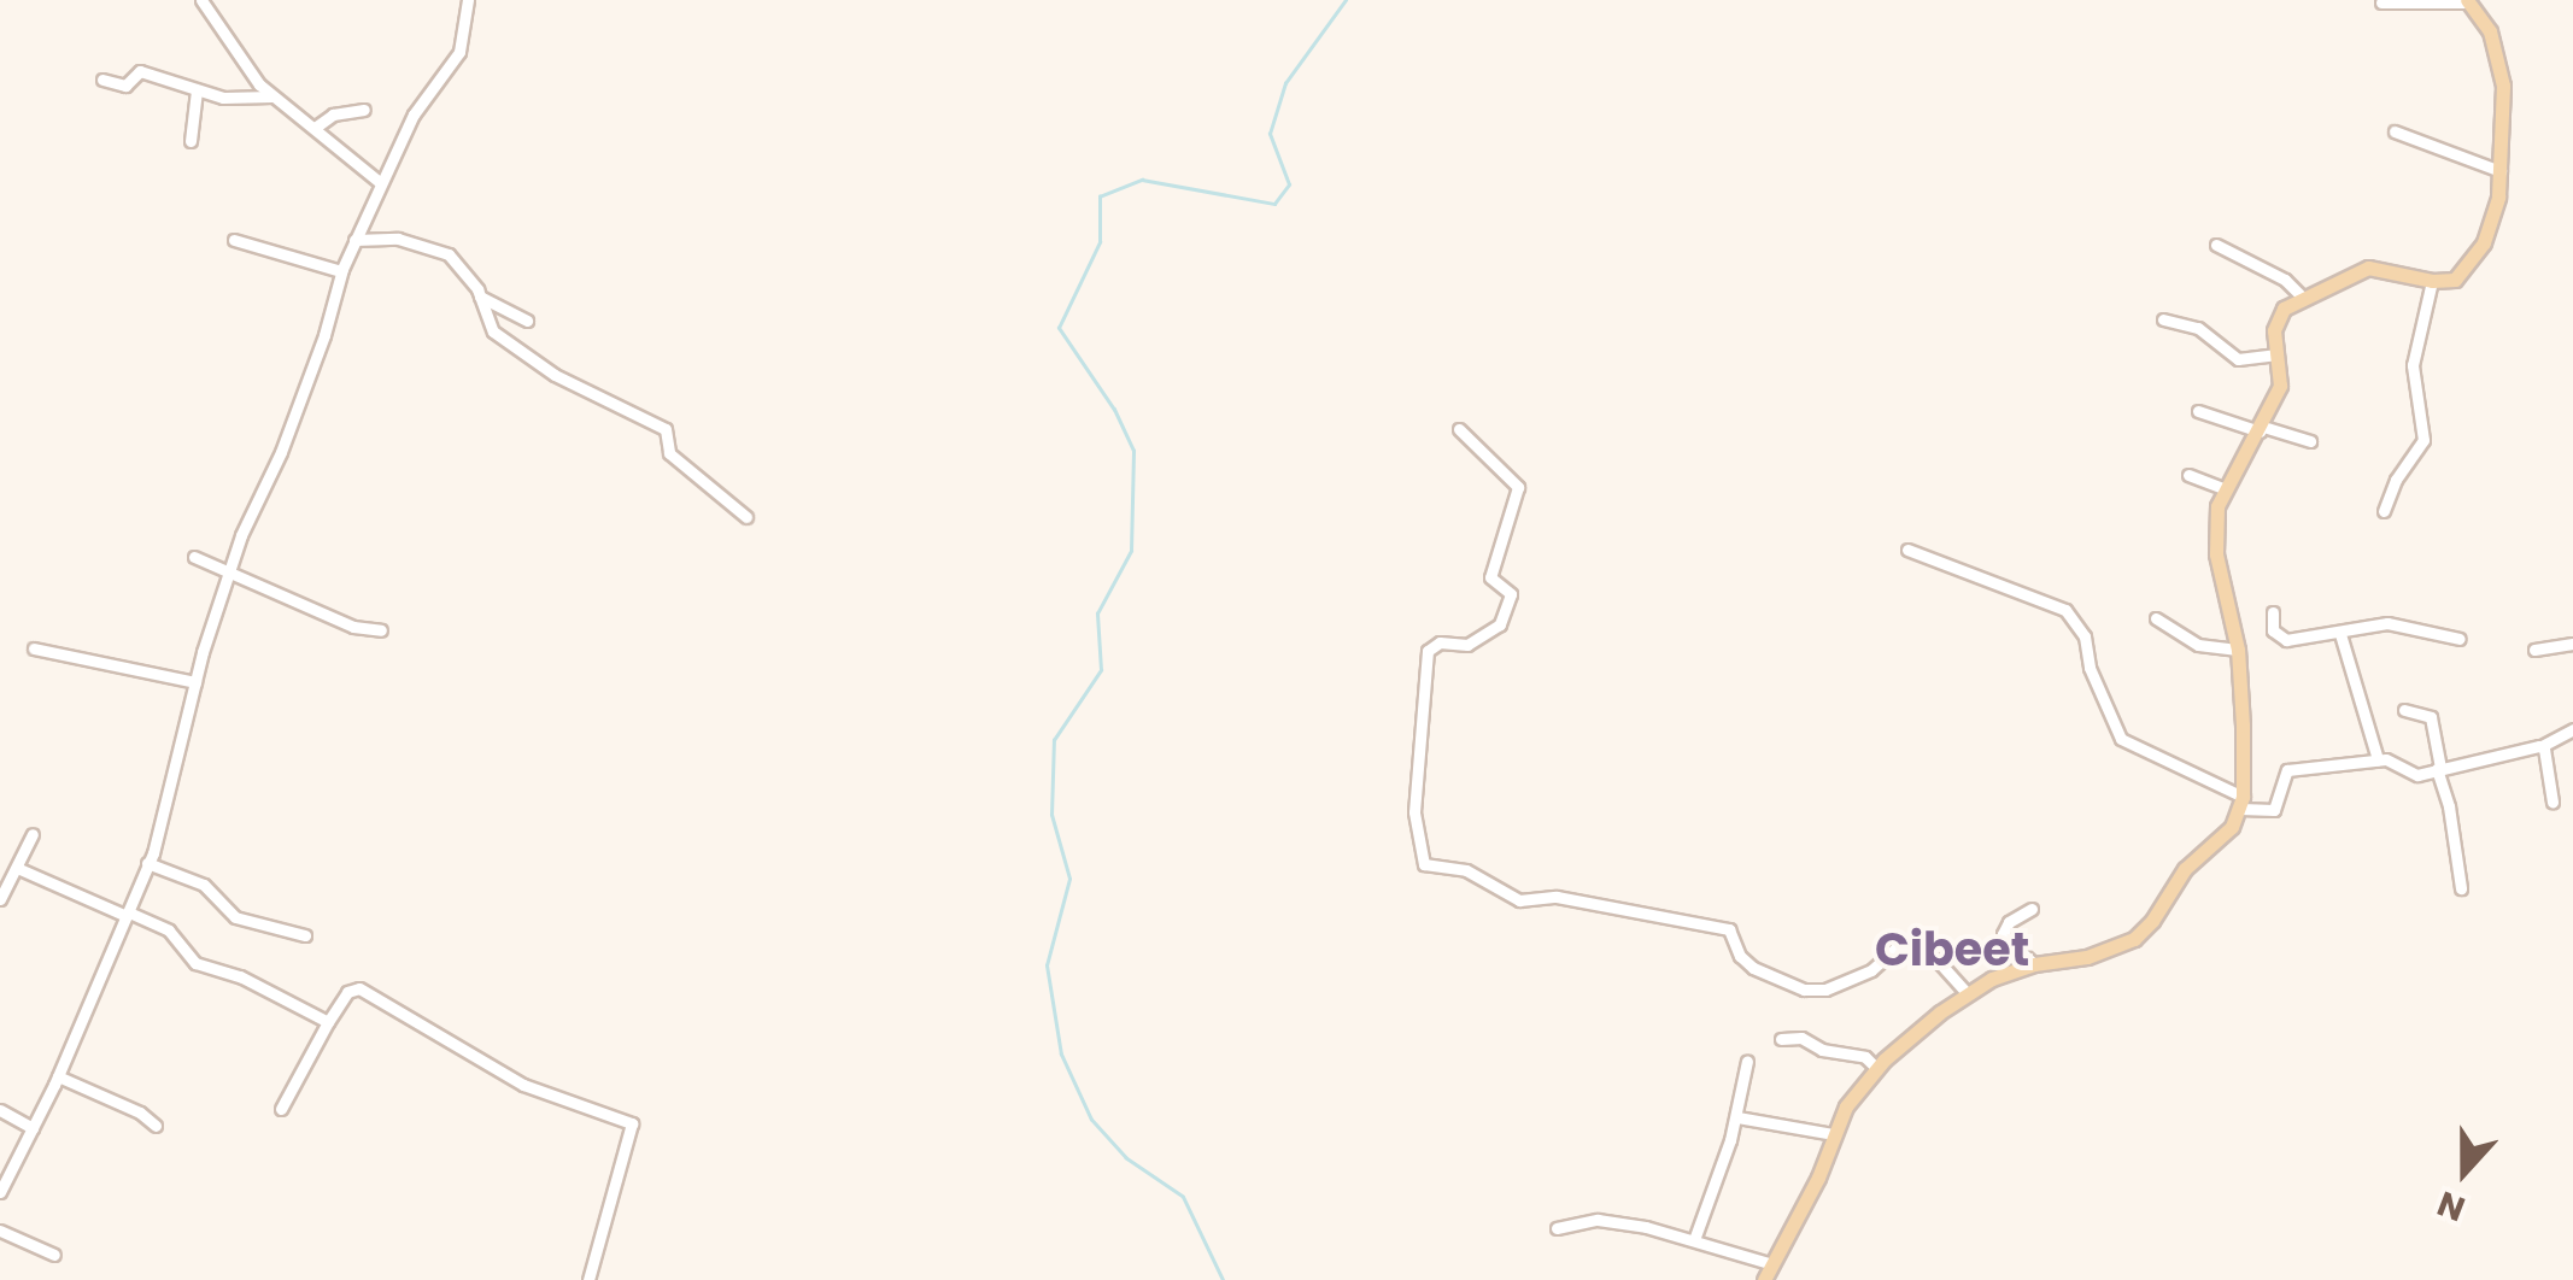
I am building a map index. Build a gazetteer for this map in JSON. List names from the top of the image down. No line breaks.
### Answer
{"districts":["Cibeet"],"north":"bottom"}
